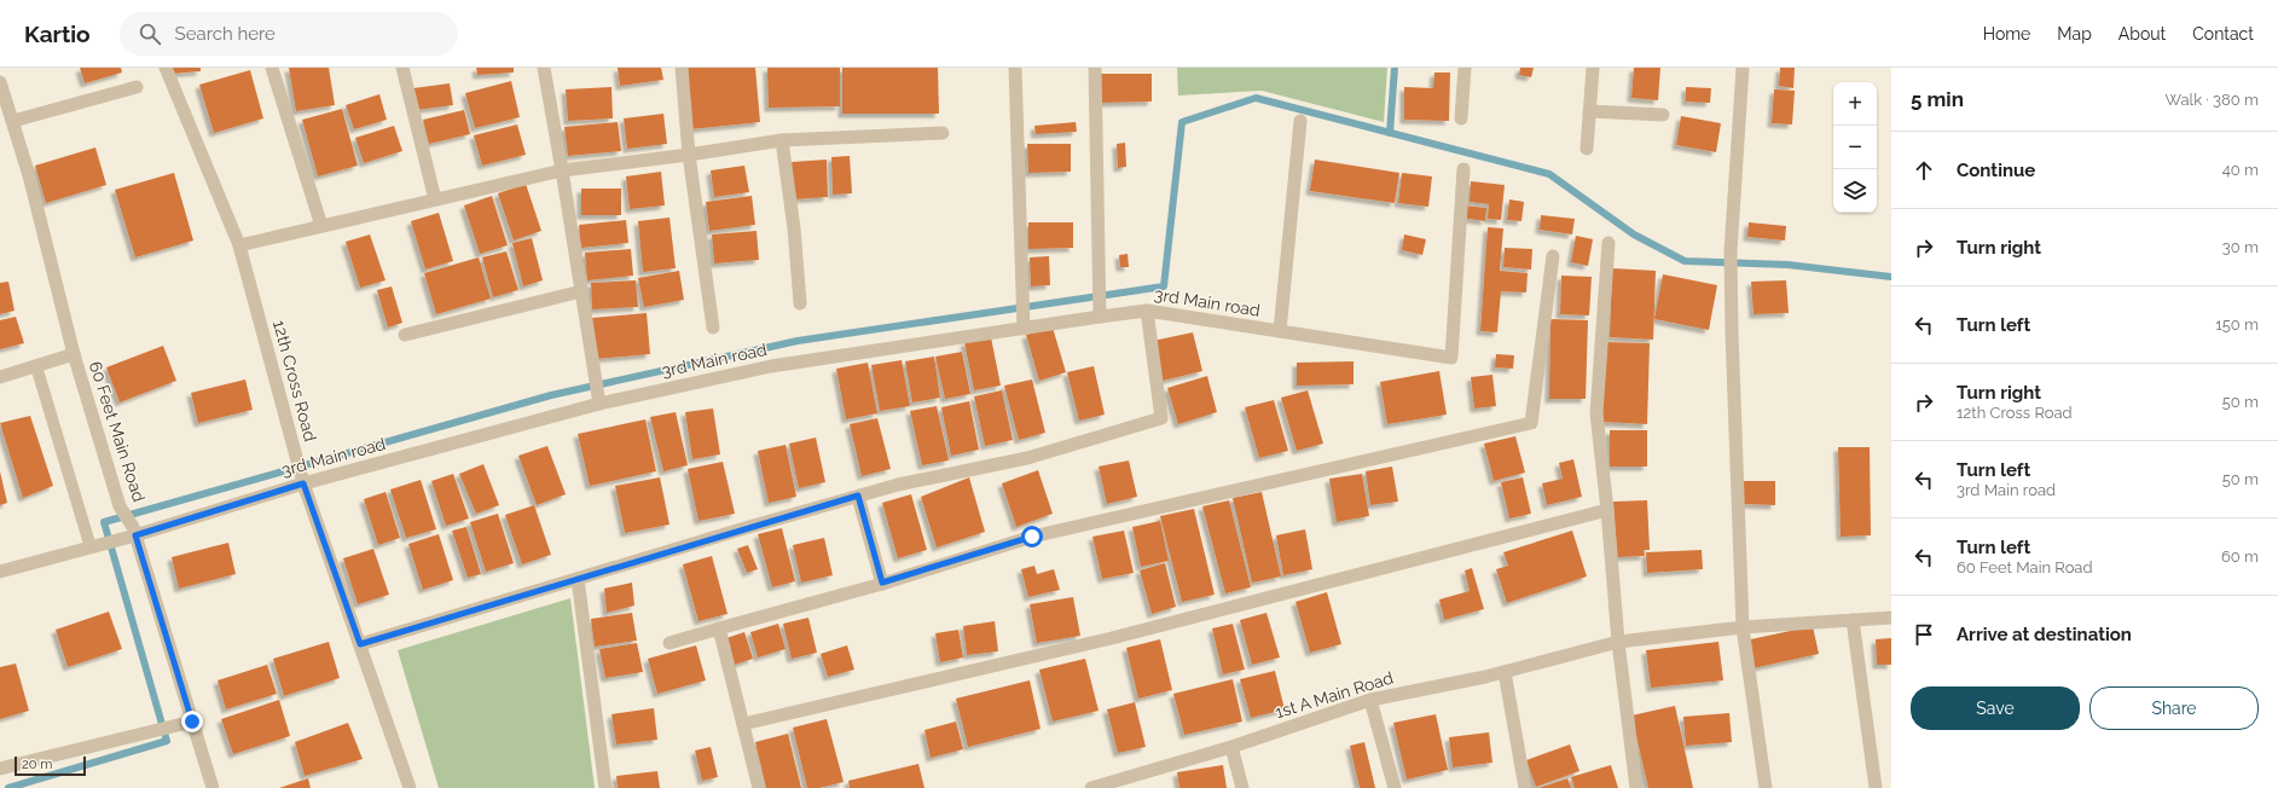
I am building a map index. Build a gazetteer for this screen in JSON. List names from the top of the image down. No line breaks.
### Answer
{"streets":{"street":["3rd Main road","12th Cross Road","60 Feet Main Road","1st A Main Road"]},"crossings":[["3rd Main road","12th Cross Road"],["3rd Main road","60 Feet Main Road"]],"scale_bar":"20 m","page":{"header":"Kartio","search":"Search here","nav":["Home","Map","About","Contact"],"heading":["5 min","Walk · 380 m"],"map_buttons":["+","−"],"list":[["Continue","40 m"],["Turn right","30 m"],["Turn left","150 m"],["Turn right","12th Cross Road","50 m"],["Turn left","3rd Main road","50 m"],["Turn left","60 Feet Main Road","60 m"],"Arrive at destination"],"buttons":["Save","Share"],"scale":"20 m"}}
